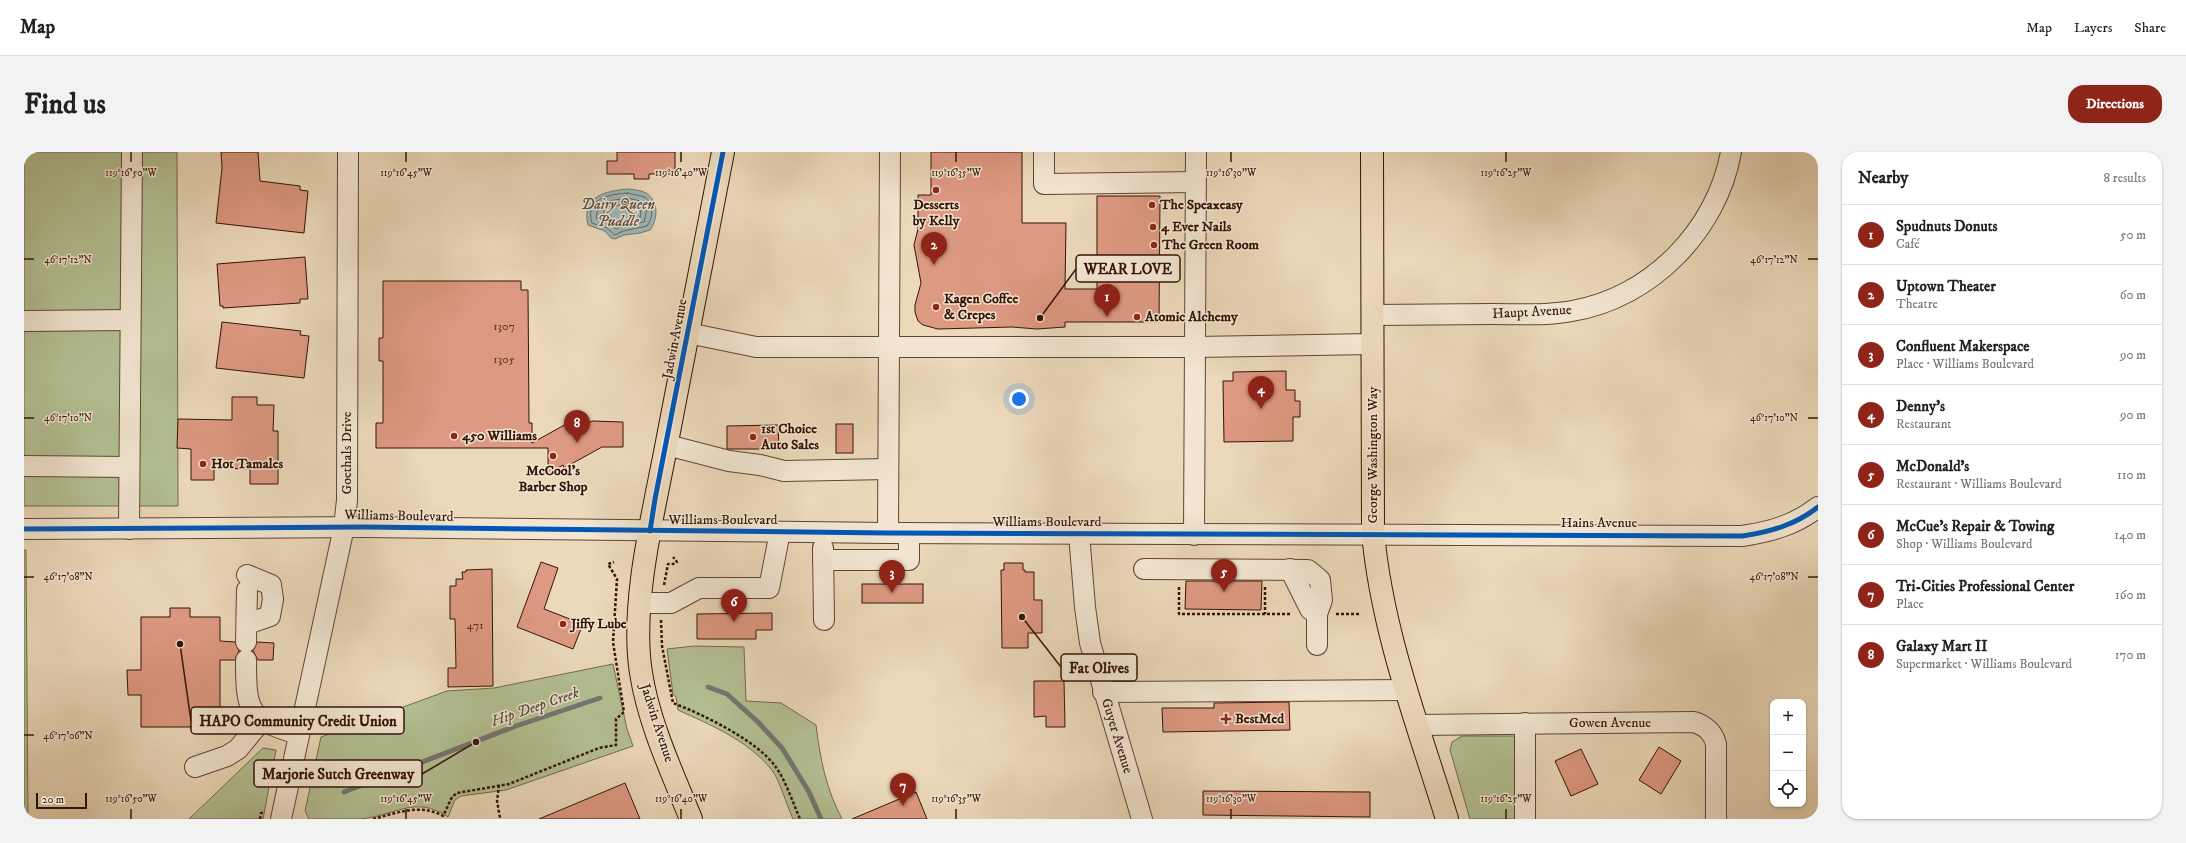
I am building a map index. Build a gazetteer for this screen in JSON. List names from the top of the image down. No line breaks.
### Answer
{"streets":{"main road":["Jadwin Avenue","George Washington Way"],"street":["Haupt Avenue","Goethals Drive","Williams Boulevard","Hains Avenue","Gowen Avenue","Guyer Avenue"]},"crossings":[["Haupt Avenue","George Washington Way"],["Jadwin Avenue","Williams Boulevard"],["Goethals Drive","Williams Boulevard"],["George Washington Way","Williams Boulevard"],["George Washington Way","Hains Avenue"],["George Washington Way","Gowen Avenue"],["Williams Boulevard","Hains Avenue"],["Williams Boulevard","Guyer Avenue"]],"water":["Dairy Queen Puddle","Hip Deep Creek"],"places":{"other":["Desserts by Kelly","The Speaxeasy","4 Ever Nails","The Green Room","Kagen Coffee & Crepes","Atomic Alchemy","WEAR LOVE","450 Williams","1st Choice Auto Sales","McCool's Barber Shop","Hot Tamales","Fat Olives","Jiffy Lube","HAPO Community Credit Union","Marjorie Sutch Greenway"],"health":["BestMed"]},"house_numbers":["1307","1305","471"],"scale_bar":"20 m","page":{"header":"Map","nav":["Map","Layers","Share"],"buttons":"Directions","title":"Find us","heading":["Nearby","8 results"],"list":[{"mark":"1","name":"Spudnuts Donuts","note":"Café","value":"50 m"},{"mark":"2","name":"Uptown Theater","note":"Theatre","value":"60 m"},{"mark":"3","name":"Confluent Makerspace","note":"Place · Williams Boulevard","value":"90 m"},{"mark":"4","name":"Denny's","note":"Restaurant","value":"90 m"},{"mark":"5","name":"McDonald's","note":"Restaurant · Williams Boulevard","value":"110 m"},{"mark":"6","name":"McCue's Repair & Towing","note":"Shop · Williams Boulevard","value":"140 m"},{"mark":"7","name":"Tri-Cities Professional Center","note":"Place","value":"160 m"},{"mark":"8","name":"Galaxy Mart II","note":"Supermarket · Williams Boulevard","value":"170 m"}],"pins":["2","1","4","8","5","3","6","7"],"map_buttons":["+","−"],"scale":"20 m"},"coordinates":["119°16'50\"W","119°16'45\"W","119°16'40\"W","119°16'35\"W","119°16'30\"W","119°16'25\"W","46°17'12\"N","46°17'10\"N","46°17'08\"N","46°17'06\"N"]}
